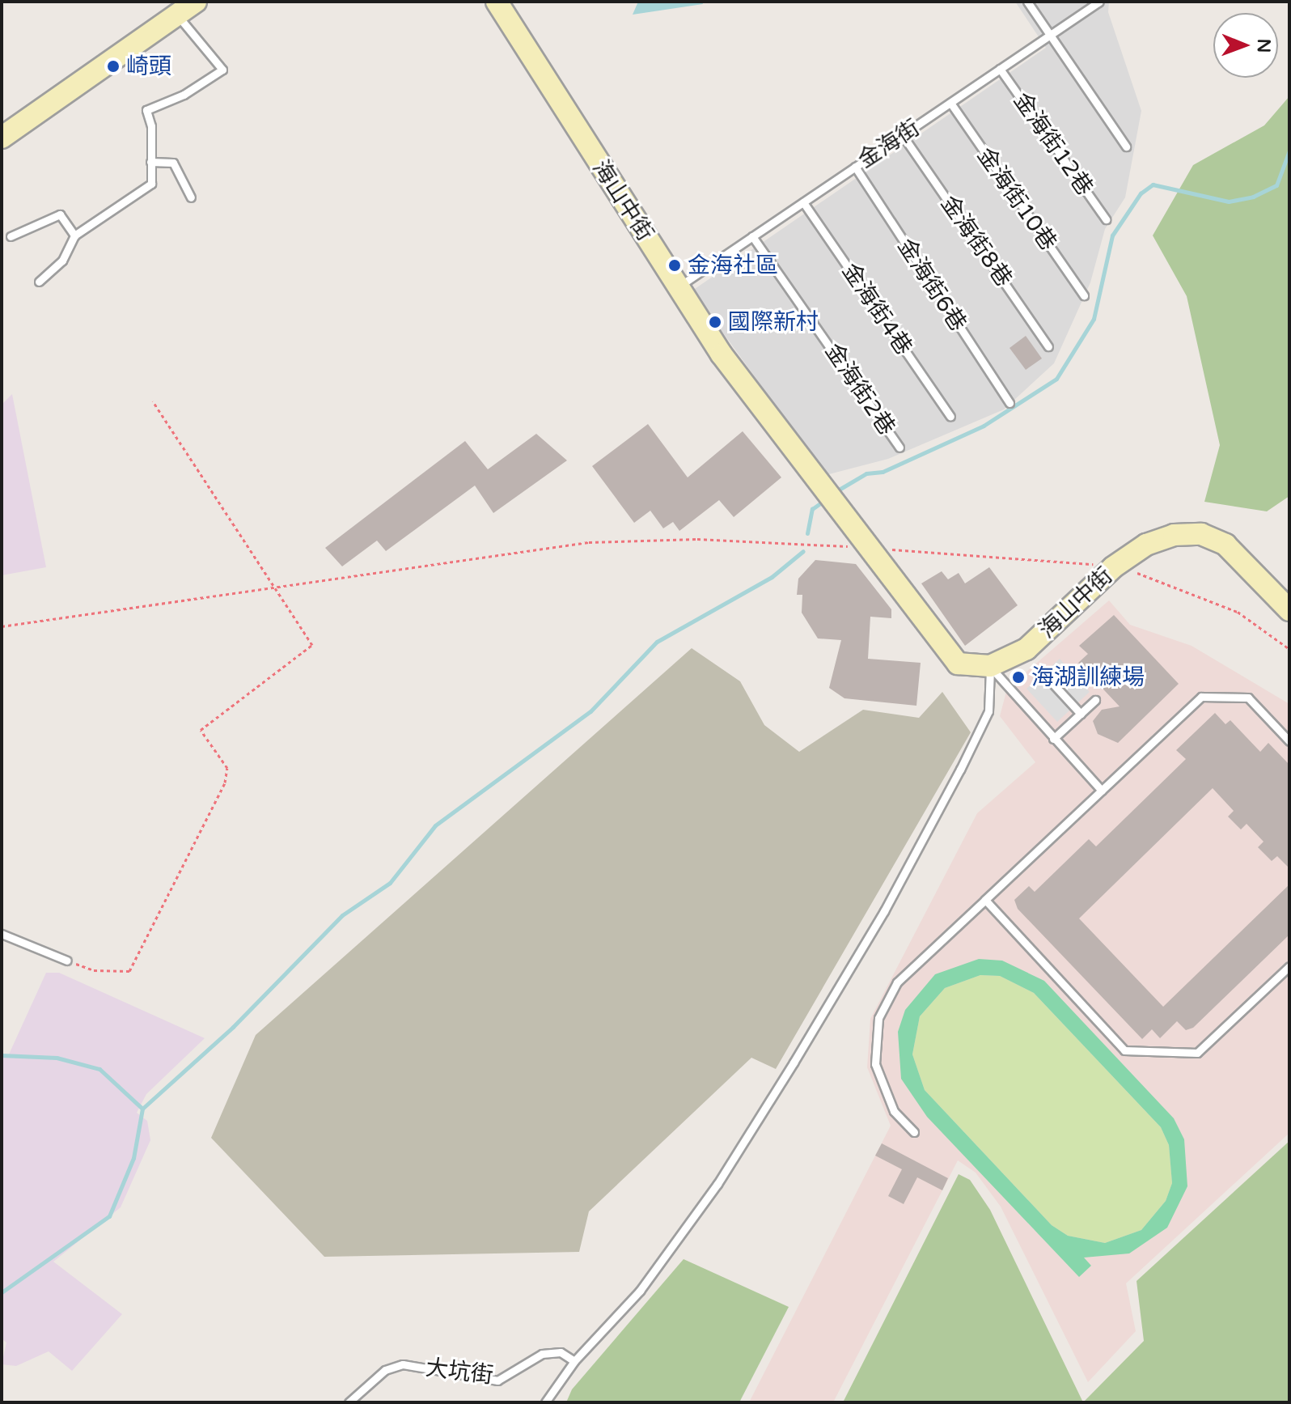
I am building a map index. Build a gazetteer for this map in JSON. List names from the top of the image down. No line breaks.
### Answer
{"streets":{"street":["海山中街"],"lane":["金海街","金海街12巷","金海街10巷","金海街8巷","金海街6巷","金海街4巷","金海街2巷","大坑街"]},"crossings":[["金海街","金海街12巷"],["金海街","金海街10巷"],["金海街","海山中街"],["金海街","金海街8巷"],["金海街","金海街6巷"],["金海街","金海街4巷"],["金海街","金海街2巷"]],"places":["崎頭","金海社區","國際新村","海湖訓練場"],"north":"right"}
